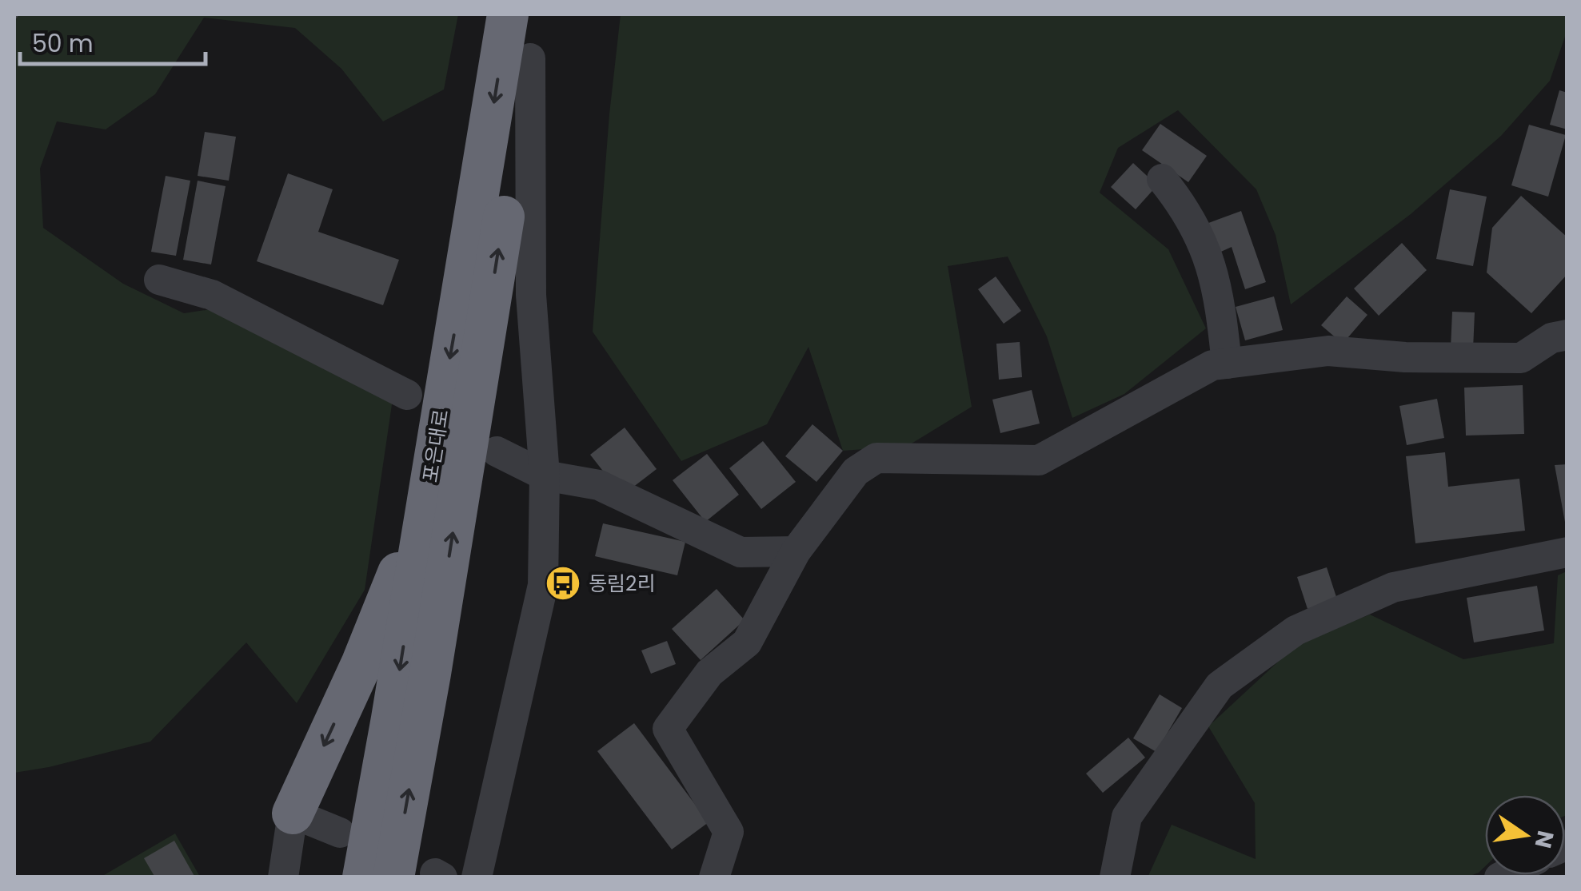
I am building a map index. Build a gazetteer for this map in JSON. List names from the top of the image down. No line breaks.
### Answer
{"streets":{"highway":["포은대로"]},"places":{"bus stop":["동림2리"]},"scale_bar":"50 m","north":"right"}
